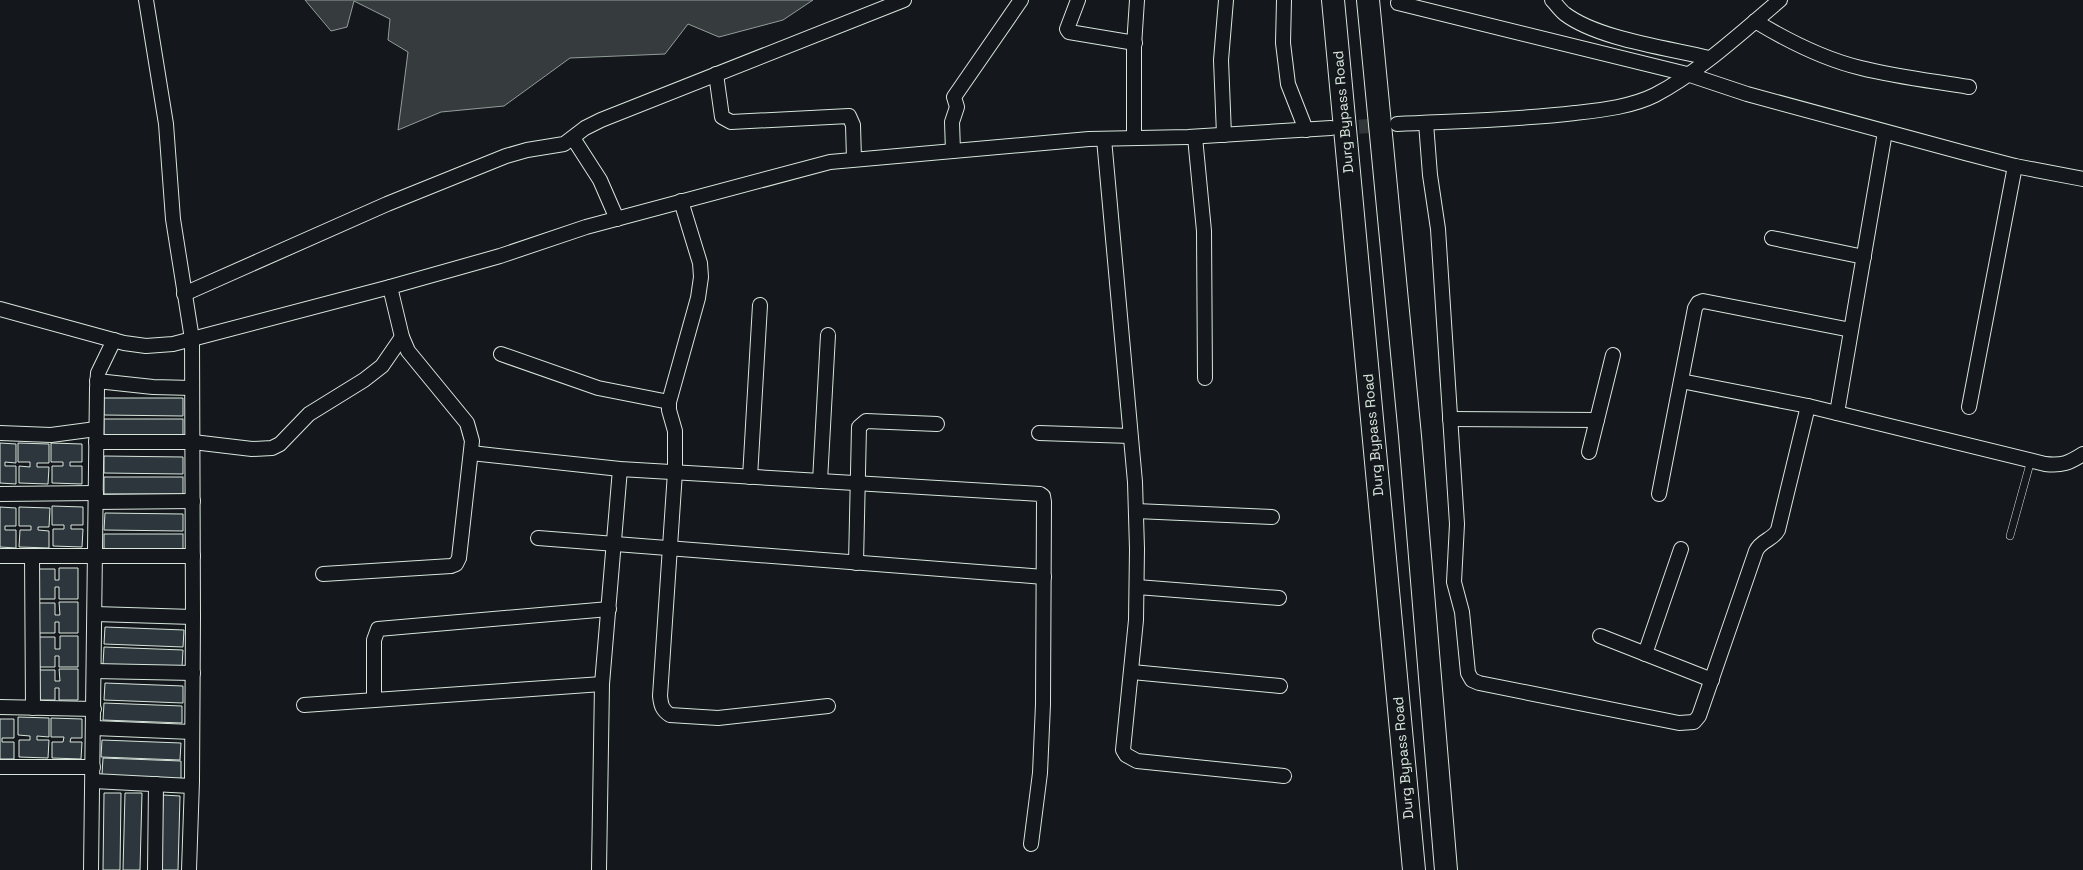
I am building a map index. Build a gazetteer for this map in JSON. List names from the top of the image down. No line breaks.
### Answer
{"streets":{"highway":["Durg Bypass Road"]}}
